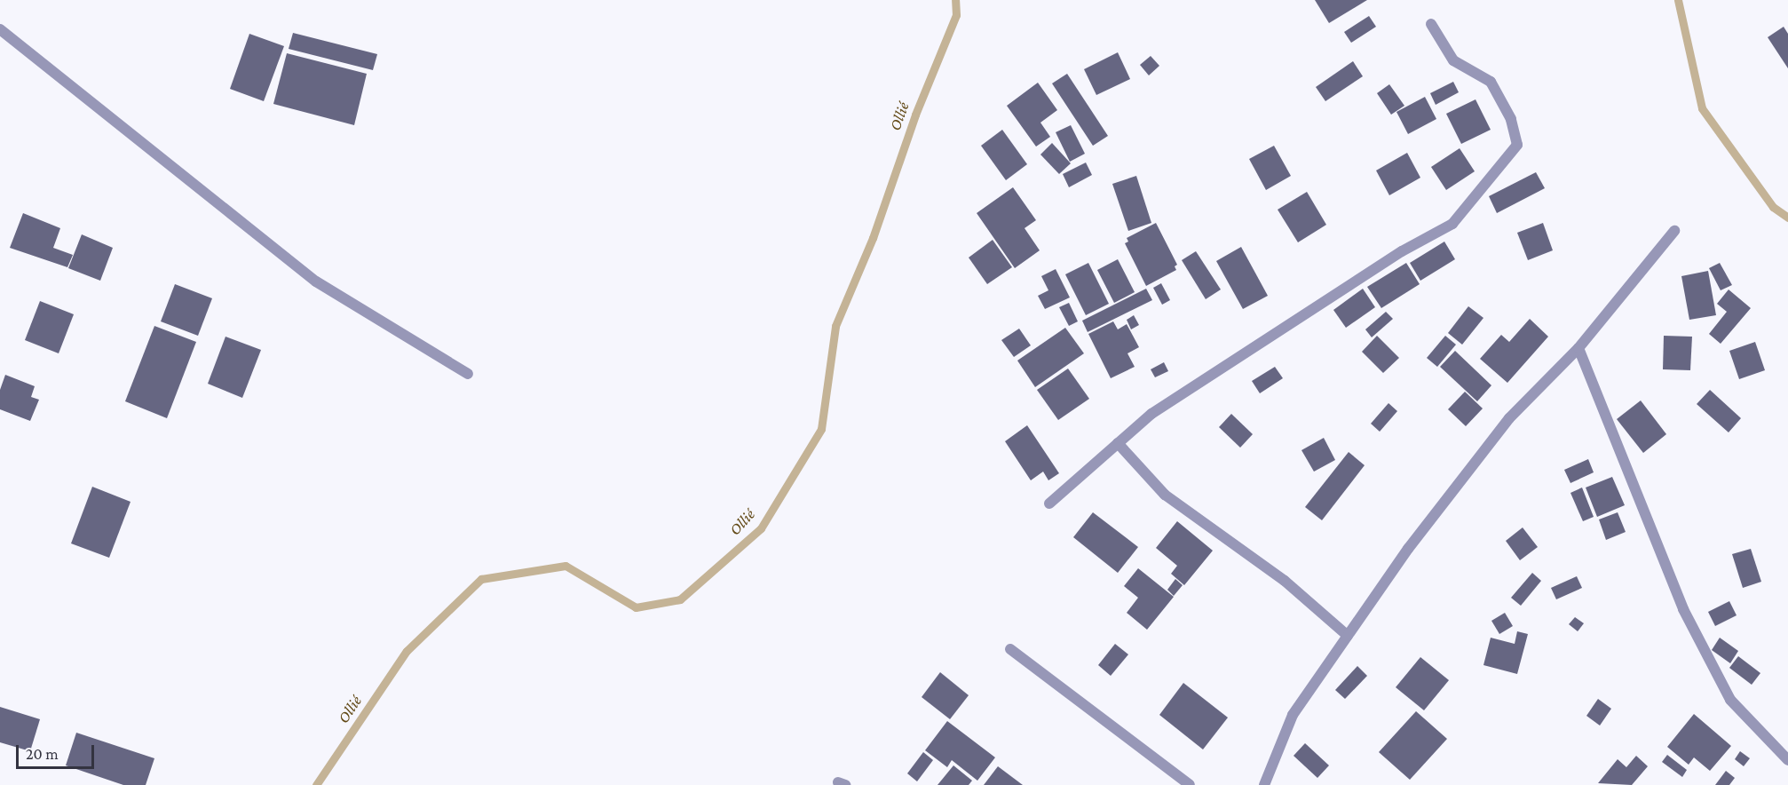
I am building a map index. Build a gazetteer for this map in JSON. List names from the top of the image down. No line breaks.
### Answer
{"water":["Ollié"],"scale_bar":"20 m"}
